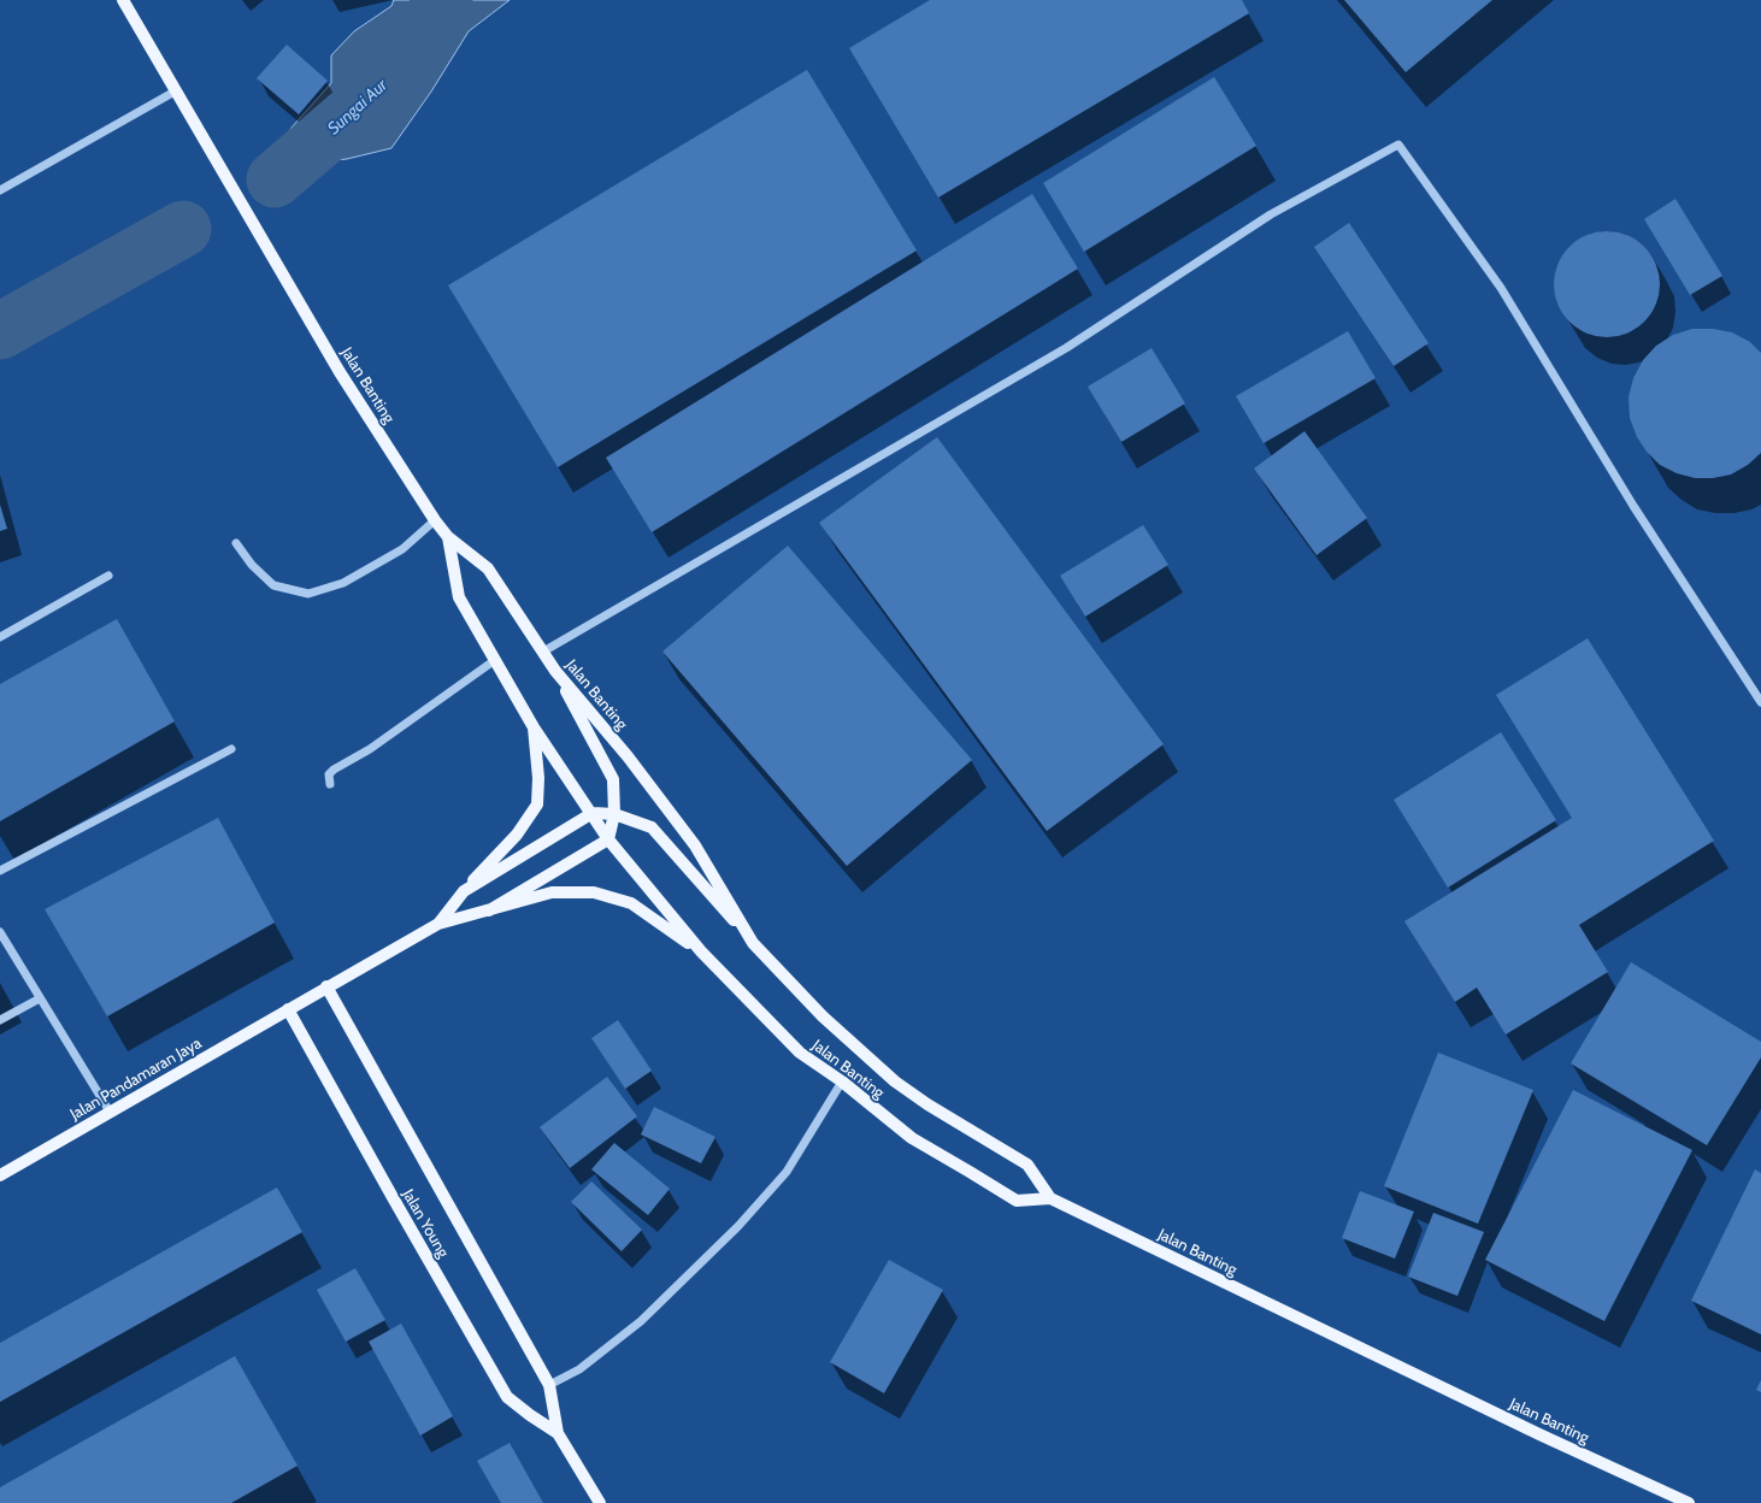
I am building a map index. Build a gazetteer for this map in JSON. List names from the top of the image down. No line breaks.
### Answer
{"streets":{"main road":["Jalan Banting","Jalan Pandamaran Jaya","Jalan Young"]},"crossings":[["Jalan Pandamaran Jaya","Jalan Young"]],"water":["Sungai Aur"]}
